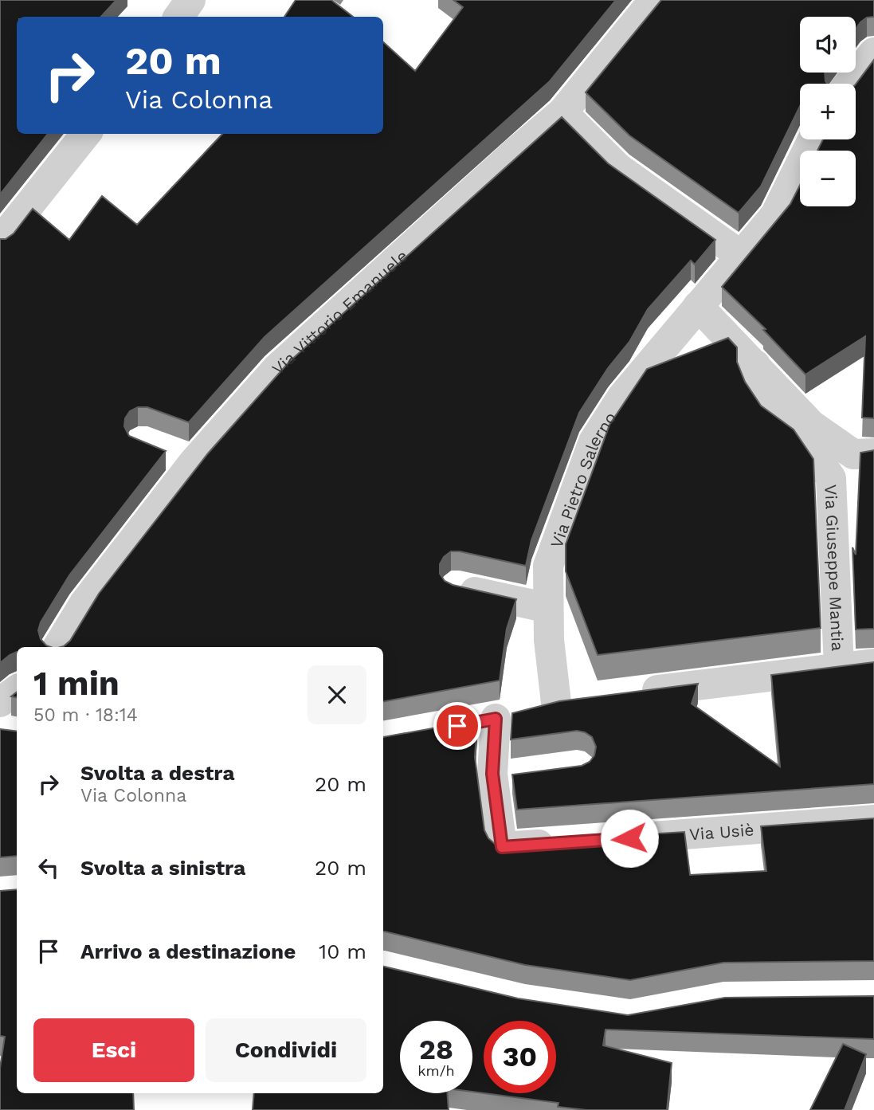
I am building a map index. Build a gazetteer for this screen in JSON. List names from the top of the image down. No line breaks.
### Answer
{"streets":{"street":["Via Vittorio Emanuele","Via Pietro Salerno","Via Giuseppe Mantia","Via Usiè"]},"page":{"map_buttons":["+","−"],"turn":["20 m","Via Colonna"],"heading":["1 min","50 m · 18:14"],"list":[{"name":"Svolta a destra","note":"Via Colonna","value":"20 m"},{"name":"Svolta a sinistra","value":"20 m"},{"name":"Arrivo a destinazione","value":"10 m"}],"buttons":["Esci","Condividi"],"speed":"28 km/h","limit":"30"}}
